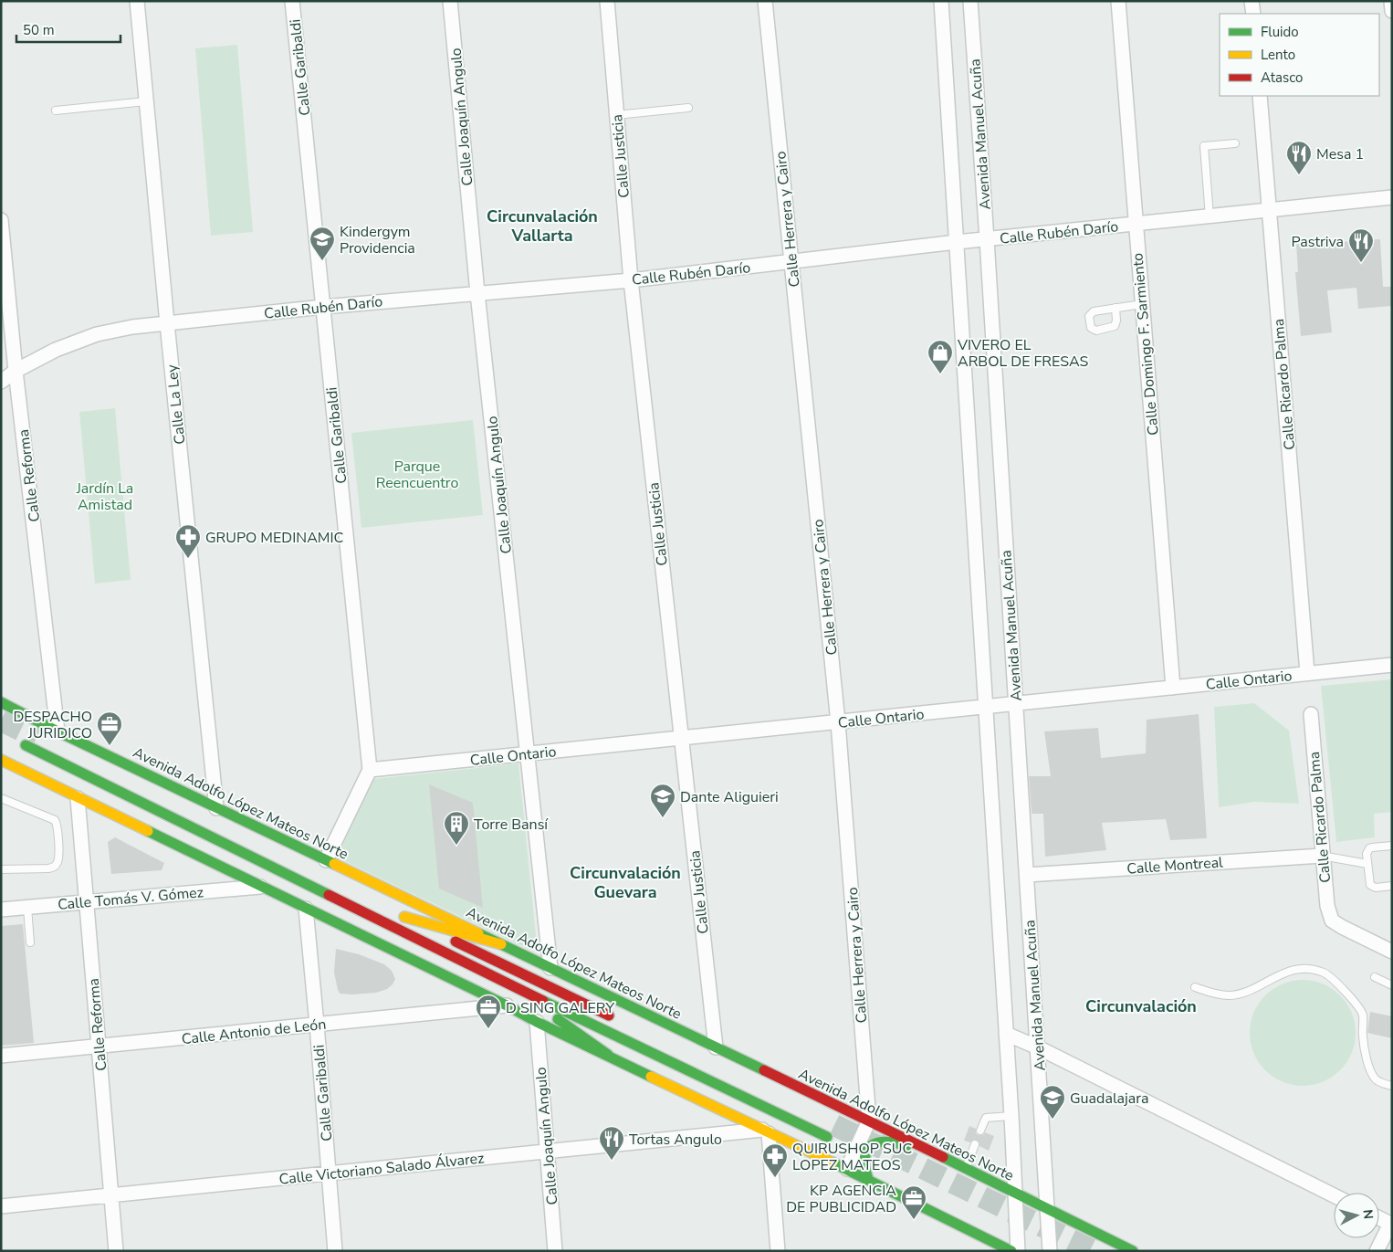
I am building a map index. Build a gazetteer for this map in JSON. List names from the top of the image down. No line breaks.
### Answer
{"streets":{"main road":["Avenida Adolfo López Mateos Norte"],"street":["Calle Garibaldi","Calle Joaquín Angulo","Avenida Manuel Acuña","Calle Justicia","Calle Herrera y Cairo","Calle Rubén Darío","Calle Domingo F. Sarmiento","Calle Ricardo Palma","Calle La Ley","Calle Reforma","Calle Ontario","Calle Montreal","Calle Tomás V. Gómez","Calle Antonio de León","Calle Victoriano Salado Álvarez"]},"crossings":[["Calle Garibaldi","Calle Rubén Darío"],["Calle Garibaldi","Calle Ontario"],["Calle Garibaldi","Calle Antonio de León"],["Calle Garibaldi","Calle Victoriano Salado Álvarez"],["Calle Joaquín Angulo","Calle Rubén Darío"],["Calle Joaquín Angulo","Calle Ontario"],["Calle Joaquín Angulo","Avenida Adolfo López Mateos Norte"],["Calle Joaquín Angulo","Calle Victoriano Salado Álvarez"],["Avenida Manuel Acuña","Calle Rubén Darío"],["Avenida Manuel Acuña","Calle Ontario"],["Avenida Manuel Acuña","Avenida Adolfo López Mateos Norte"],["Avenida Manuel Acuña","Calle Montreal"],["Calle Justicia","Calle Rubén Darío"],["Calle Justicia","Calle Ontario"],["Calle Justicia","Avenida Adolfo López Mateos Norte"],["Calle Herrera y Cairo","Calle Rubén Darío"],["Calle Herrera y Cairo","Calle Ontario"],["Calle Herrera y Cairo","Avenida Adolfo López Mateos Norte"],["Calle Rubén Darío","Calle Domingo F. Sarmiento"],["Calle Rubén Darío","Calle Ricardo Palma"],["Calle Rubén Darío","Calle La Ley"],["Calle Rubén Darío","Calle Reforma"],["Calle Domingo F. Sarmiento","Calle Ontario"],["Calle Ricardo Palma","Calle Ontario"],["Calle Ricardo Palma","Calle Montreal"],["Calle La Ley","Avenida Adolfo López Mateos Norte"],["Calle Reforma","Avenida Adolfo López Mateos Norte"],["Calle Reforma","Calle Tomás V. Gómez"],["Calle Reforma","Calle Antonio de León"],["Calle Reforma","Calle Victoriano Salado Álvarez"]],"districts":["Circunvalación Vallarta","Circunvalación Guevara","Circunvalación"],"parks":["Parque Reencuentro","Jardín La Amistad"],"places":{"restaurant":["Mesa 1","Pastriva","Tortas Angulo"],"school or university":["Kindergym Providencia","Dante Aliguieri","Guadalajara"],"shop":["VIVERO EL ARBOL DE FRESAS"],"pharmacy":["GRUPO MEDINAMIC","QUIRUSHOP SUC LOPEZ MATEOS"],"office":["DESPACHO JURIDICO","D SING GALERY","KP AGENCIA DE PUBLICIDAD"],"building":["Torre Bansí"]},"legend":["Fluido","Lento","Atasco"],"scale_bar":"50 m","north":"right"}
